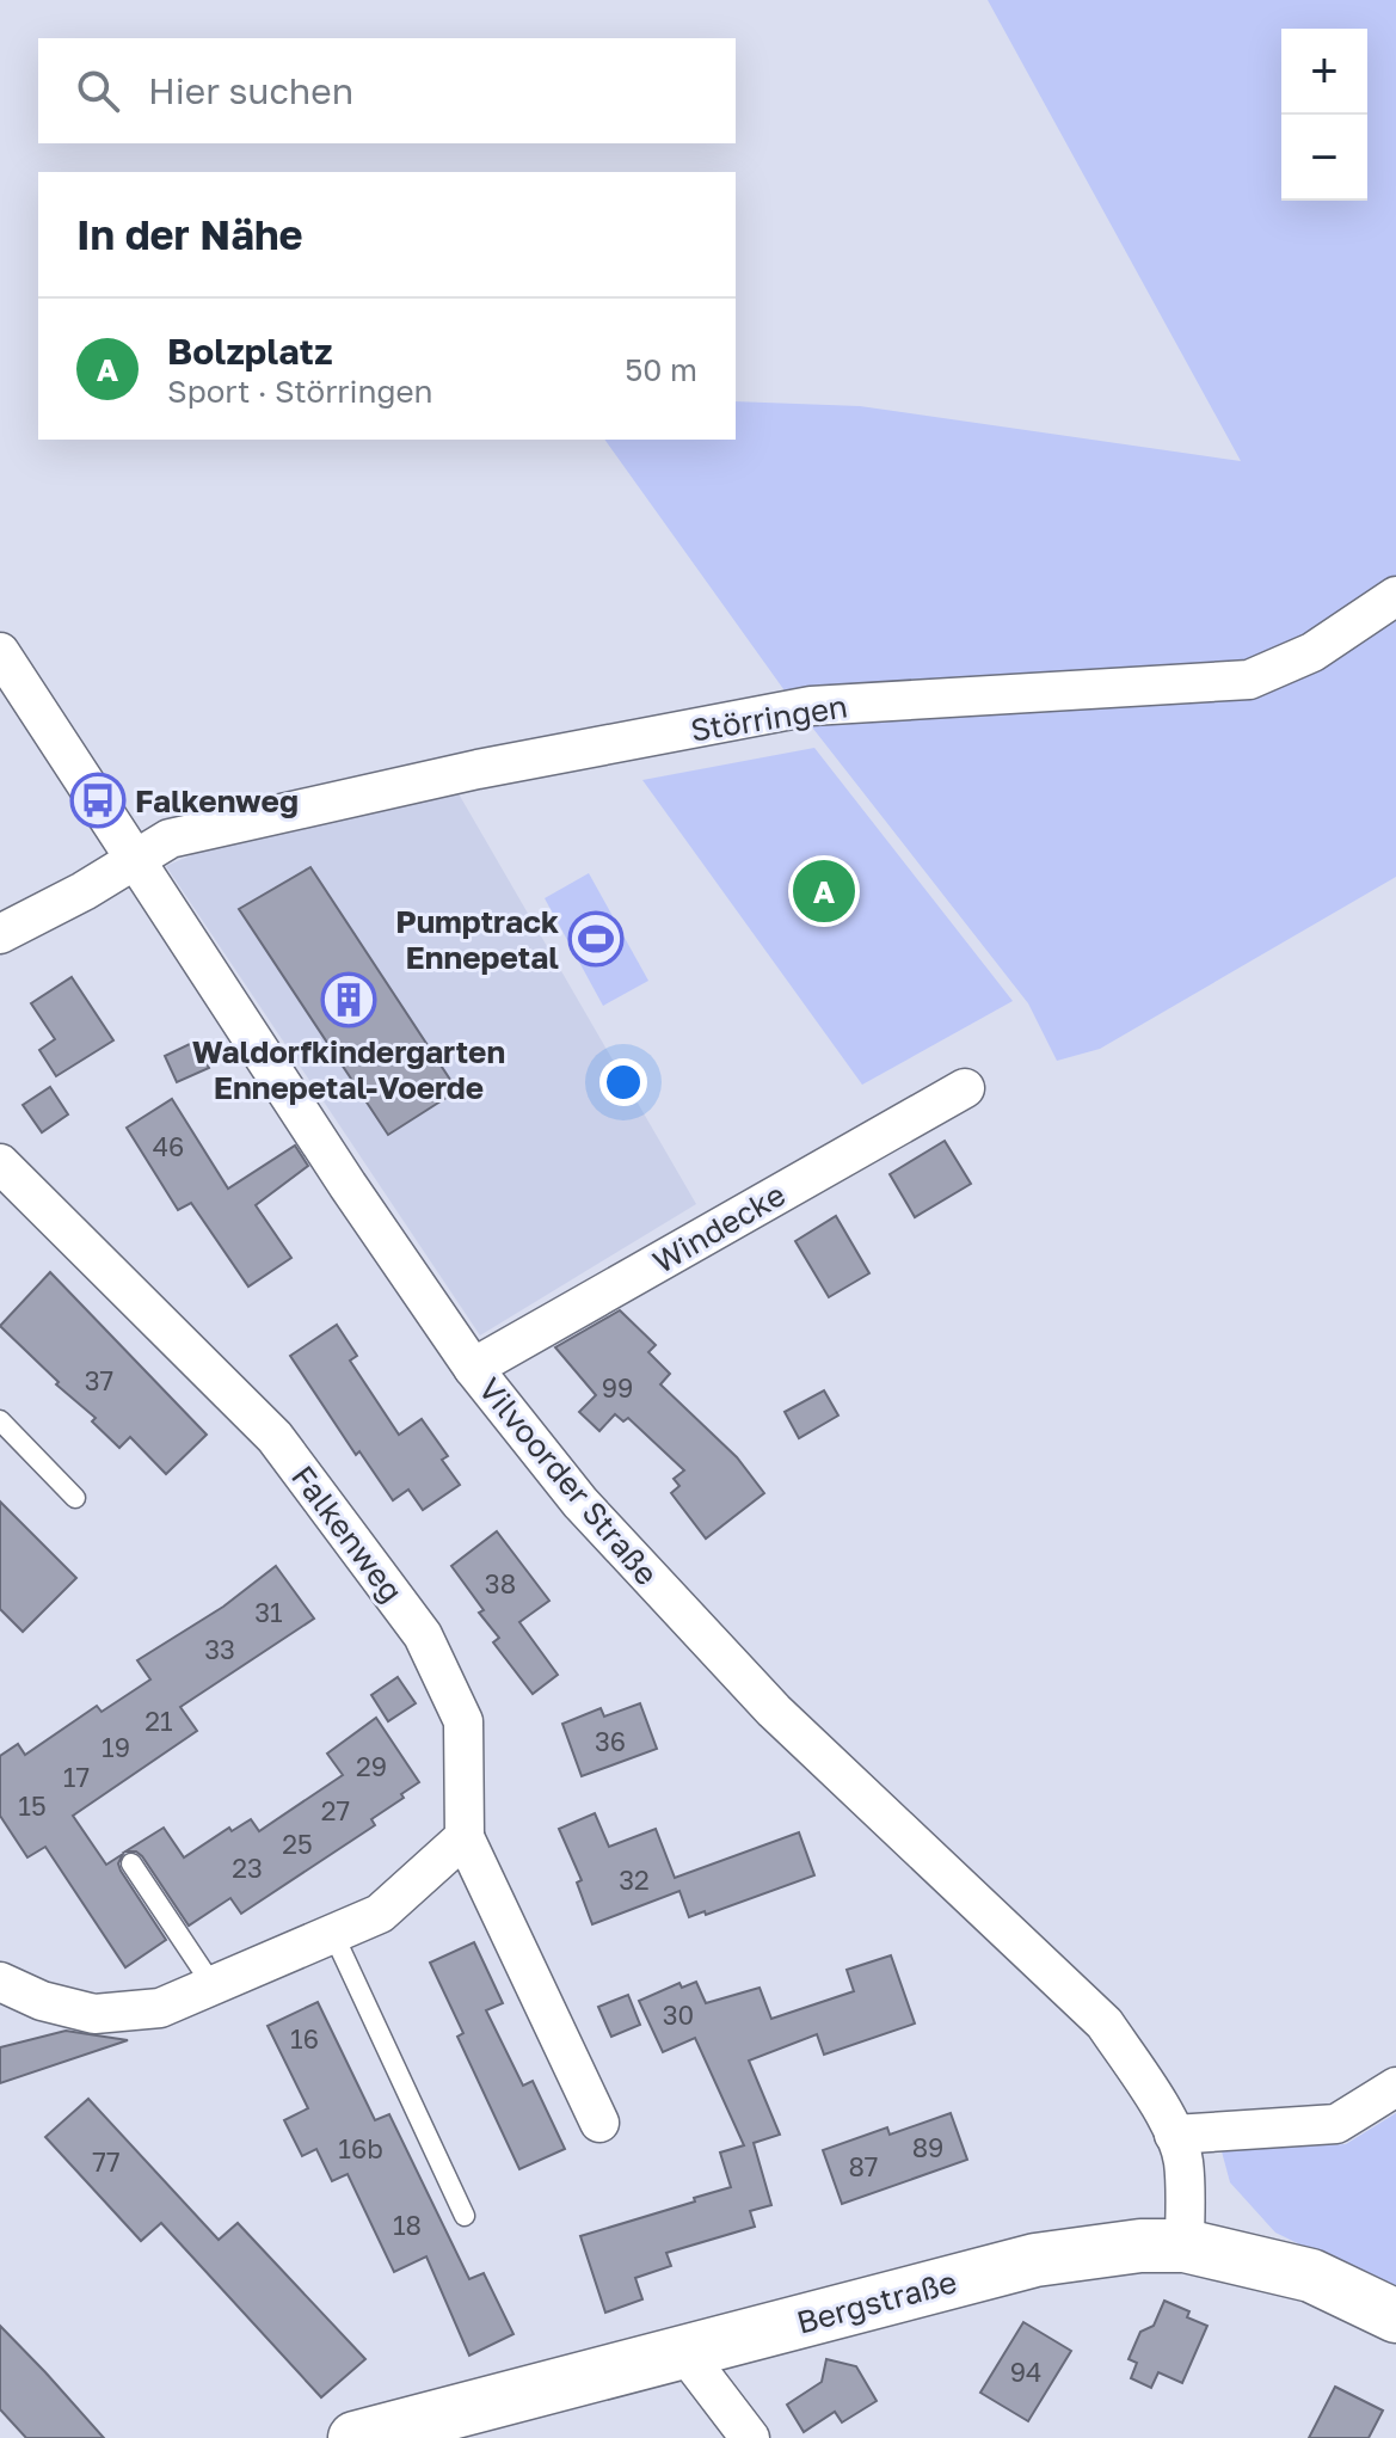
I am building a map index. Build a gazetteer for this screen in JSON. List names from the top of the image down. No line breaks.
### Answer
{"streets":{"street":["Störringen","Windecke","Vilvoorder Straße","Falkenweg","Bergstraße"]},"crossings":[["Störringen","Vilvoorder Straße"],["Windecke","Vilvoorder Straße"],["Vilvoorder Straße","Bergstraße"]],"places":{"bus stop":["Falkenweg"],"sports":["Pumptrack Ennepetal"],"building":["Waldorfkindergarten Ennepetal-Voerde"]},"house_numbers":["46","37","99","38","31","33","21","36","19","29","17","15","27","25","23","32","30","16","89","16b","77","87","18","94"],"page":{"map_buttons":["+","−"],"search":"Hier suchen","heading":"In der Nähe","list":[{"mark":"A","name":"Bolzplatz","note":"Sport · Störringen","value":"50 m"}],"pins":"A"}}
